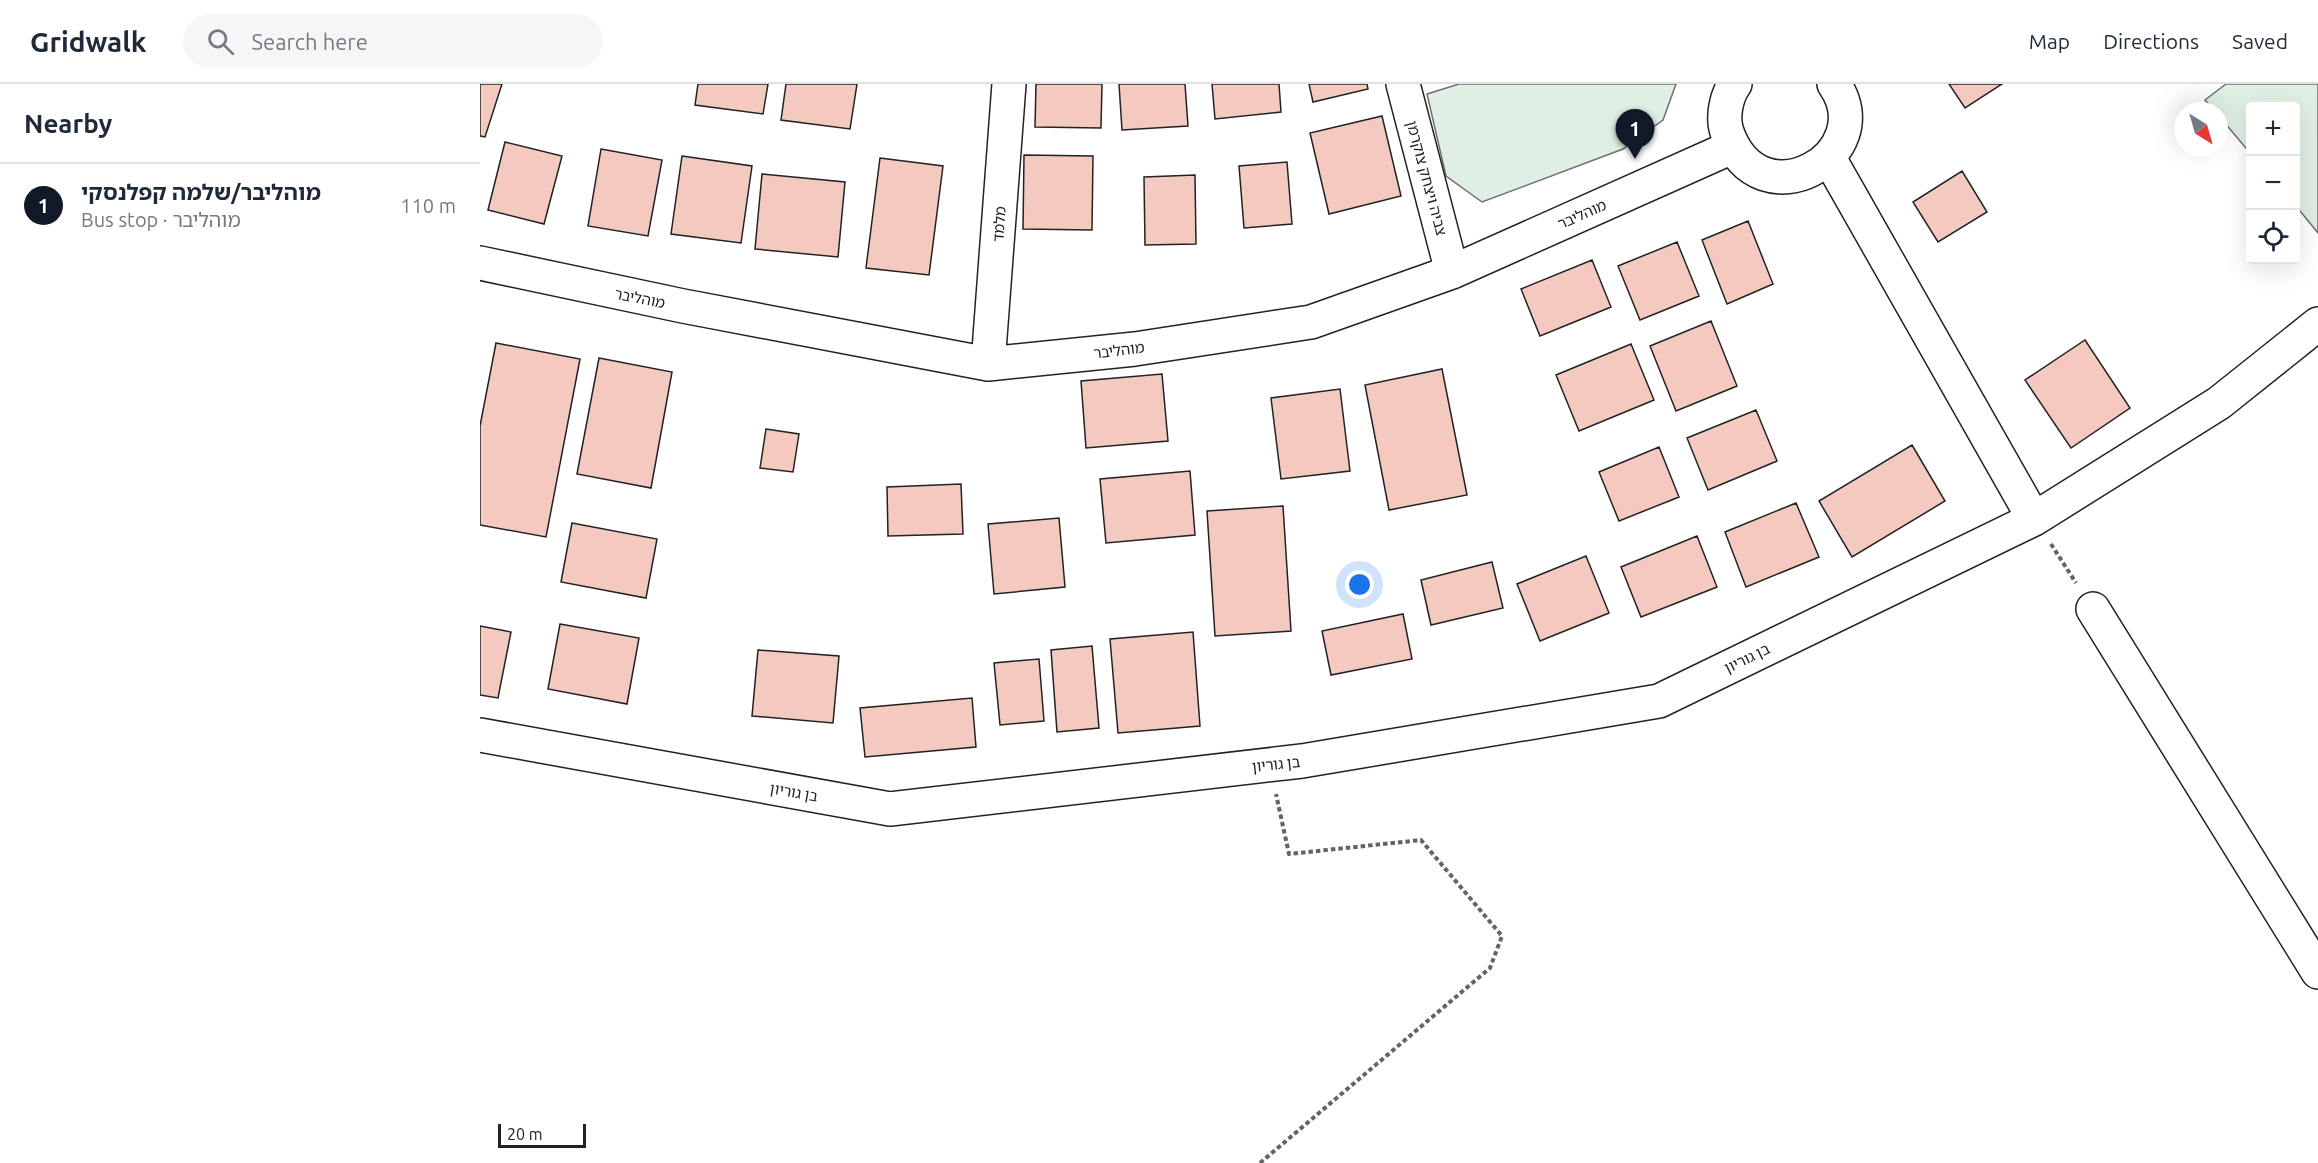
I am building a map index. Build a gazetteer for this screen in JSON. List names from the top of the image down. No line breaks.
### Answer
{"streets":{"street":["צביה ויצחק צוקרמן","מוהליבר","מלמד","בן גוריון"]},"crossings":[["צביה ויצחק צוקרמן","מוהליבר"],["מוהליבר","מלמד"]],"scale_bar":"20 m","north":"bottom right","page":{"header":"Gridwalk","search":"Search here","nav":["Map","Directions","Saved"],"heading":"Nearby","map_buttons":["+","−"],"pins":"1","list":[{"mark":"1","name":"מוהליבר/שלמה קפלנסקי","note":"Bus stop · מוהליבר","value":"110 m"}],"scale":"20 m"}}
